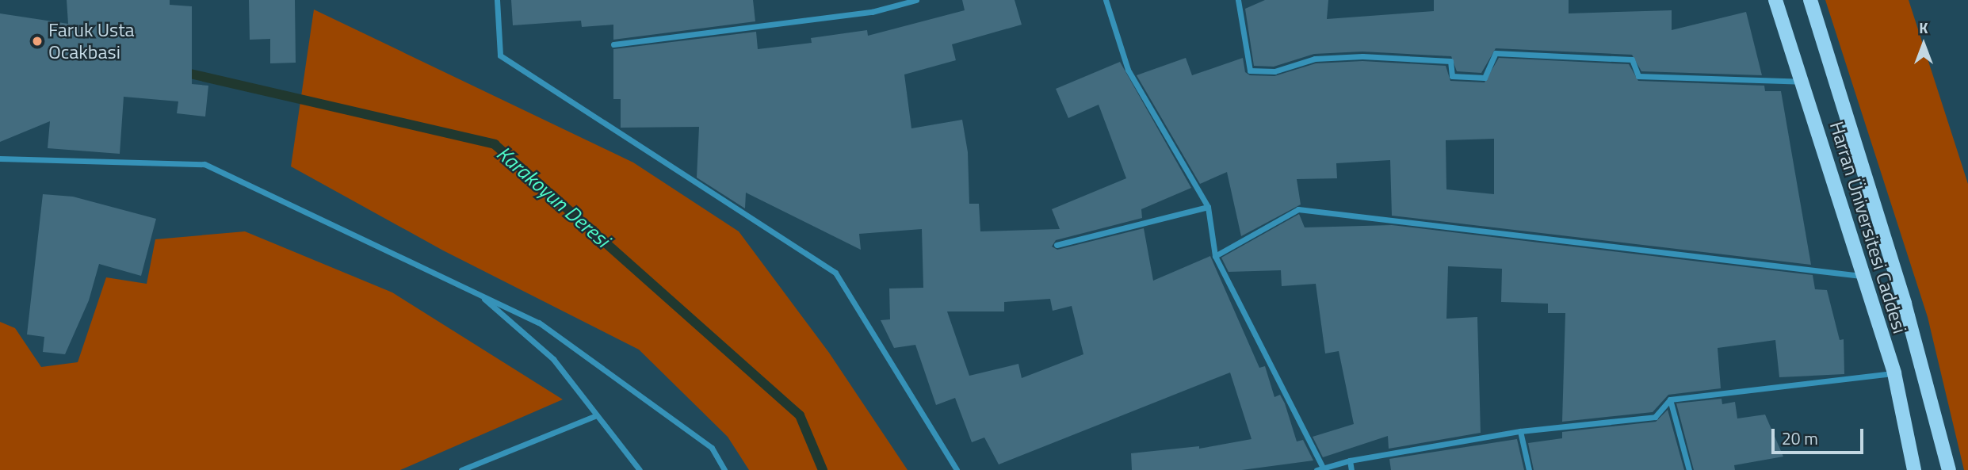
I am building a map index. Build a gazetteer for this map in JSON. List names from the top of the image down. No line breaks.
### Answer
{"streets":{"main road":["Harran Üniversitesi Caddesi"]},"water":["Karakoyun Deresi"],"places":["Faruk Usta Ocakbasi"],"scale_bar":"20 m","north":"top"}
